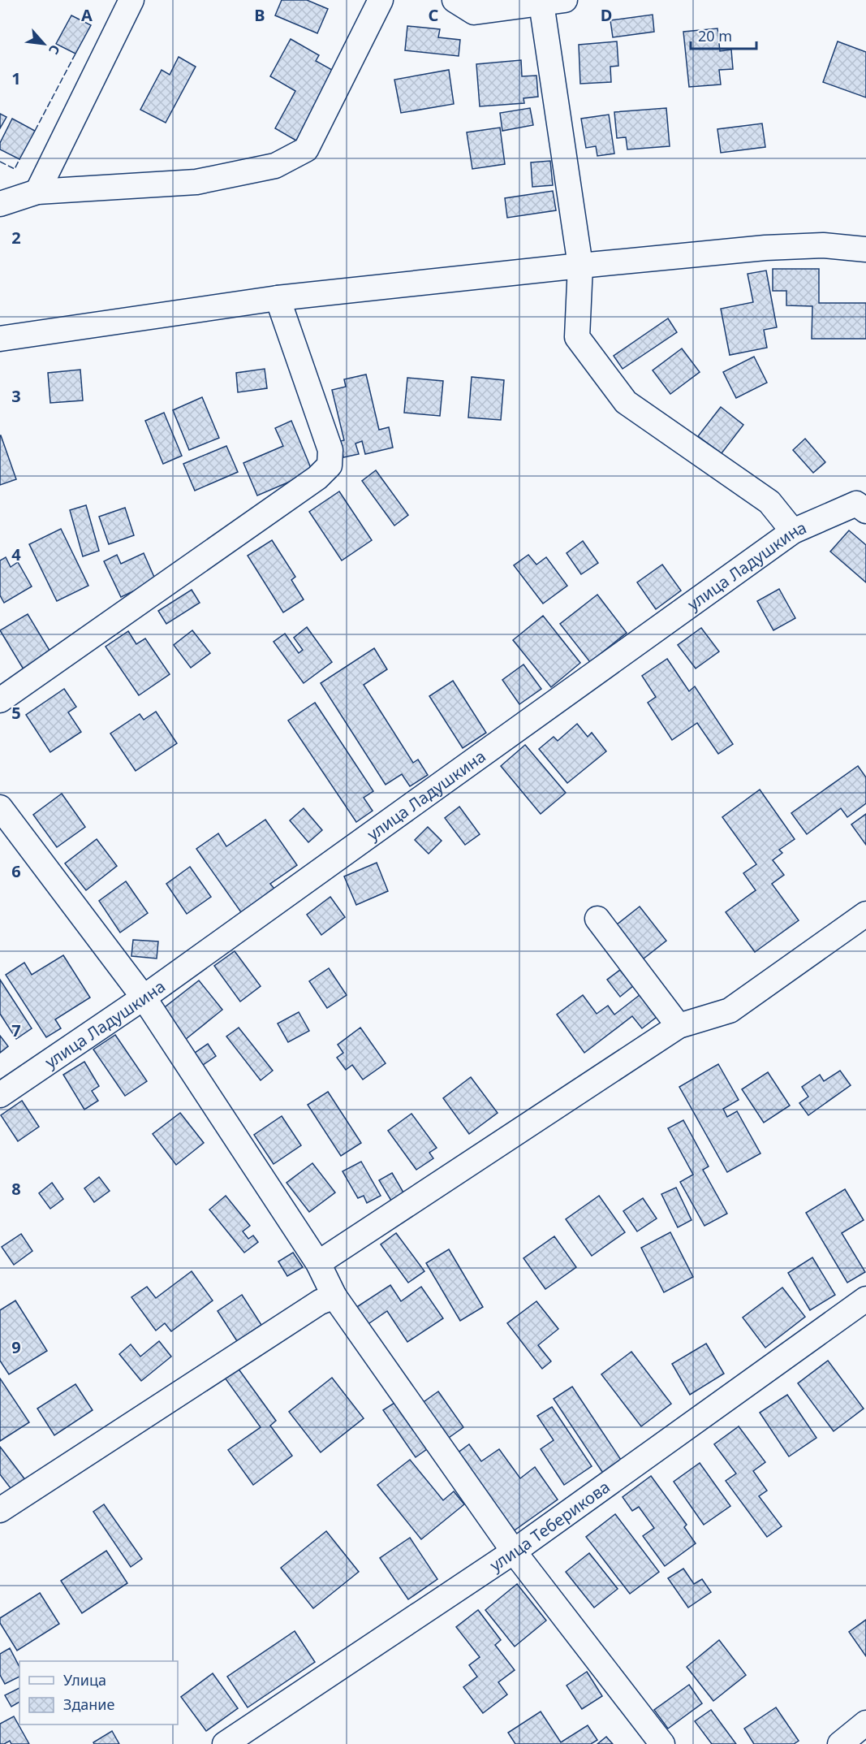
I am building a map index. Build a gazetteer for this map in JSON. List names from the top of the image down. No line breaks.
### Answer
{"streets":{"street":["улица Ладушкина","улица Теберикова"]},"legend":["Улица","Здание"],"scale_bar":"20 m","north":"bottom right","grid":{"columns":["A","B","C","D"],"rows":["1","2","3","4","5","6","7","8","9"]}}
